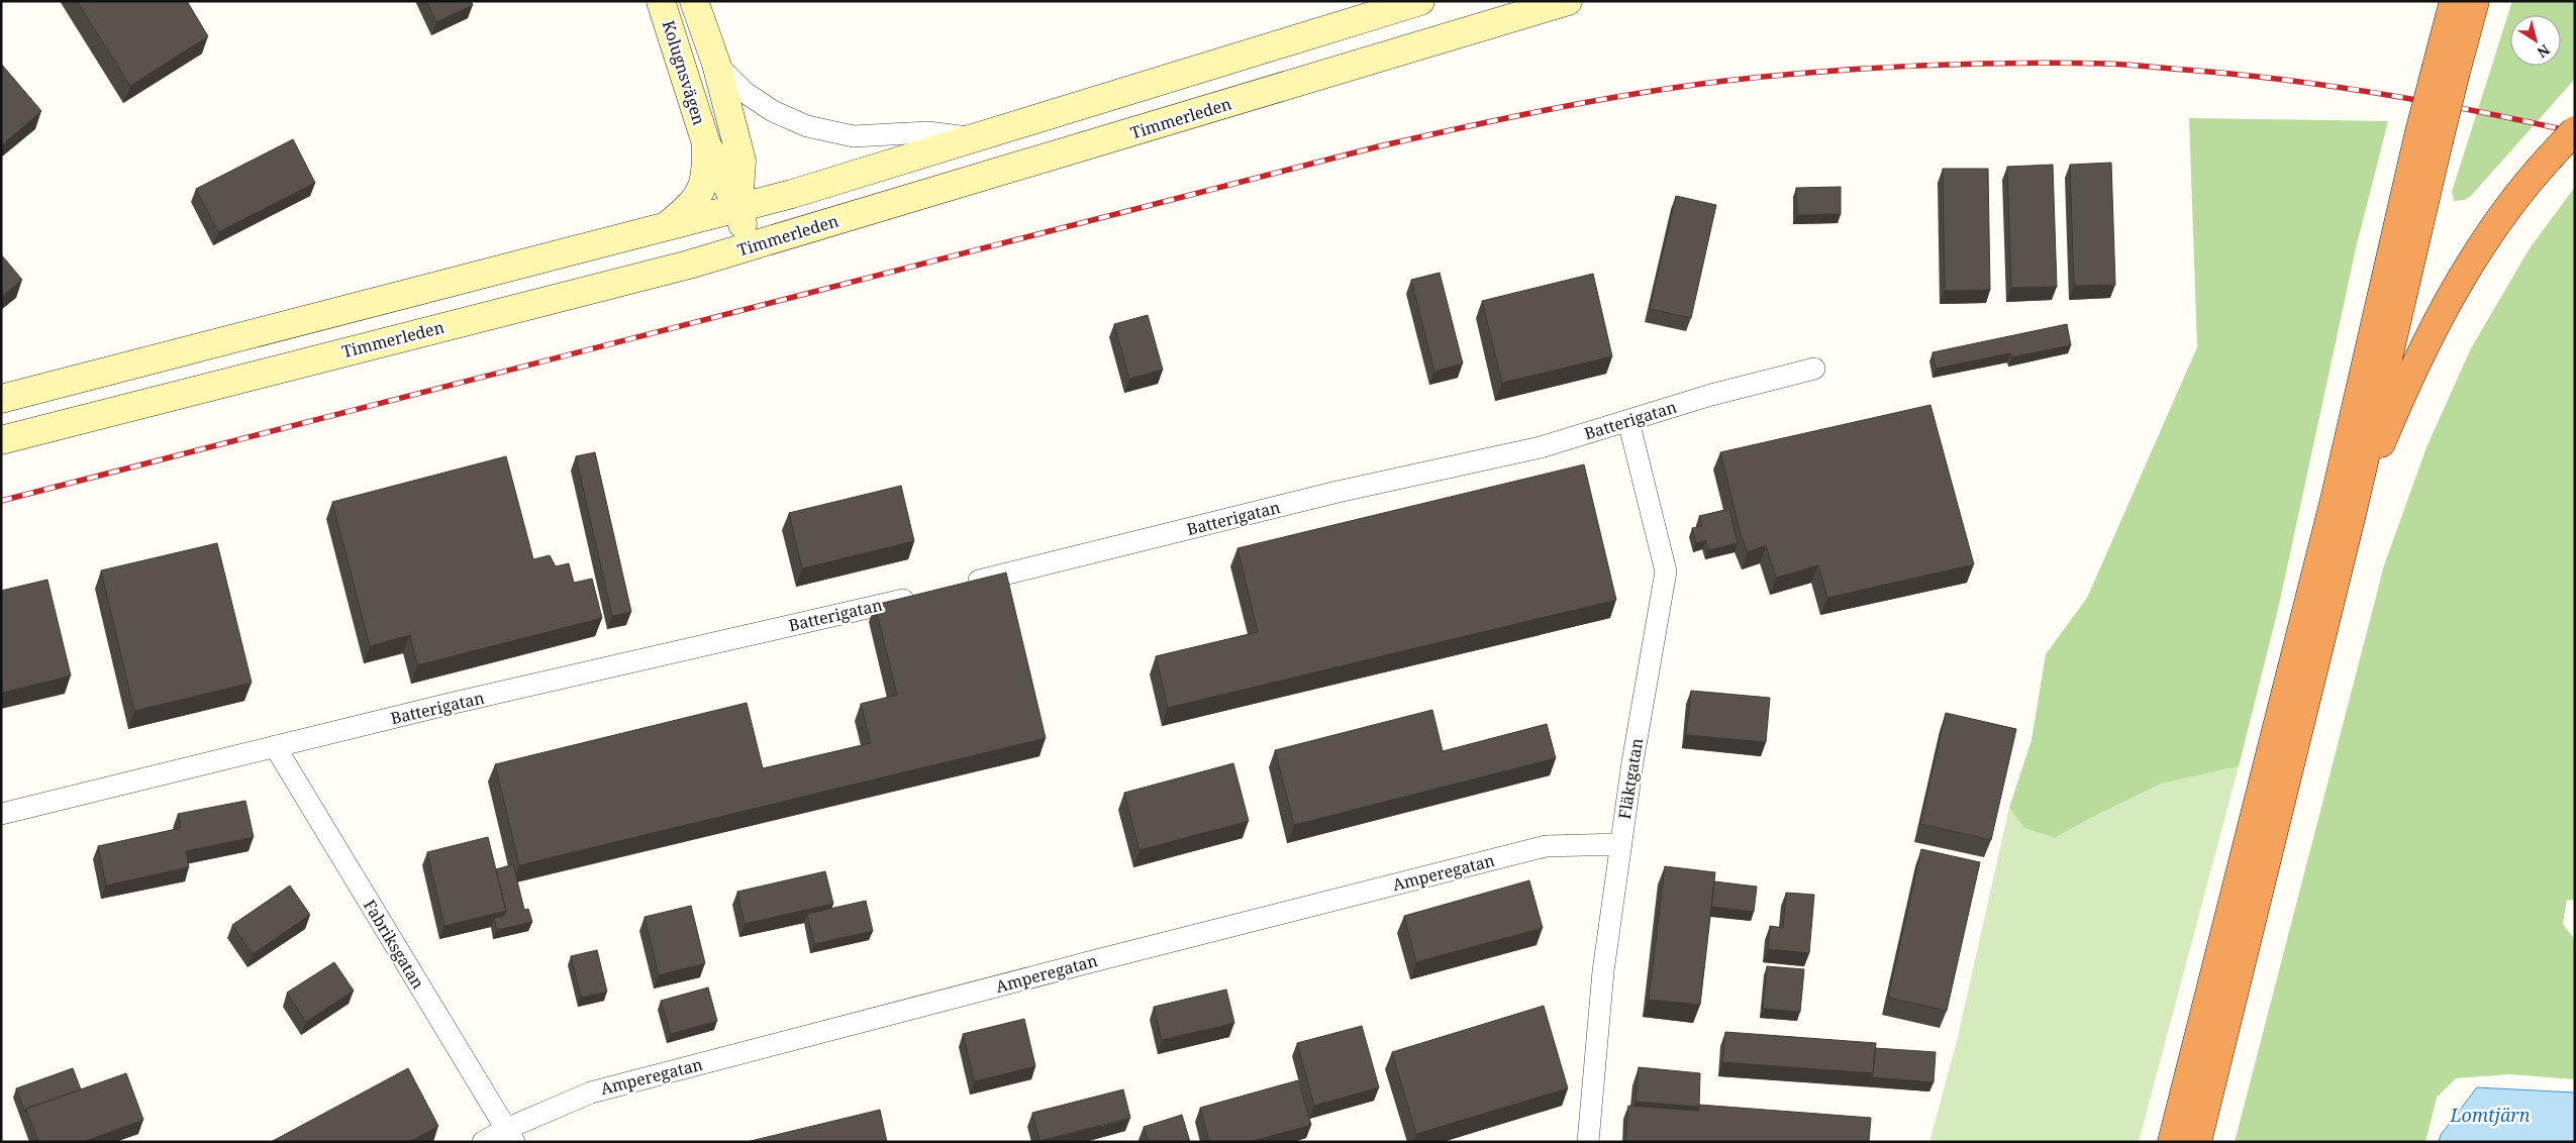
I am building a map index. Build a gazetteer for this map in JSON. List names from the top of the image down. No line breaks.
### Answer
{"streets":{"main road":["Kolugnsvägen","Timmerleden"],"street":["Batterigatan","Fläktgatan","Amperegatan","Fabriksgatan"]},"crossings":[["Kolugnsvägen","Timmerleden"],["Batterigatan","Fläktgatan"],["Batterigatan","Fabriksgatan"],["Fläktgatan","Amperegatan"],["Amperegatan","Fabriksgatan"]],"water":["Lomtjärn"],"north":"bottom right"}
